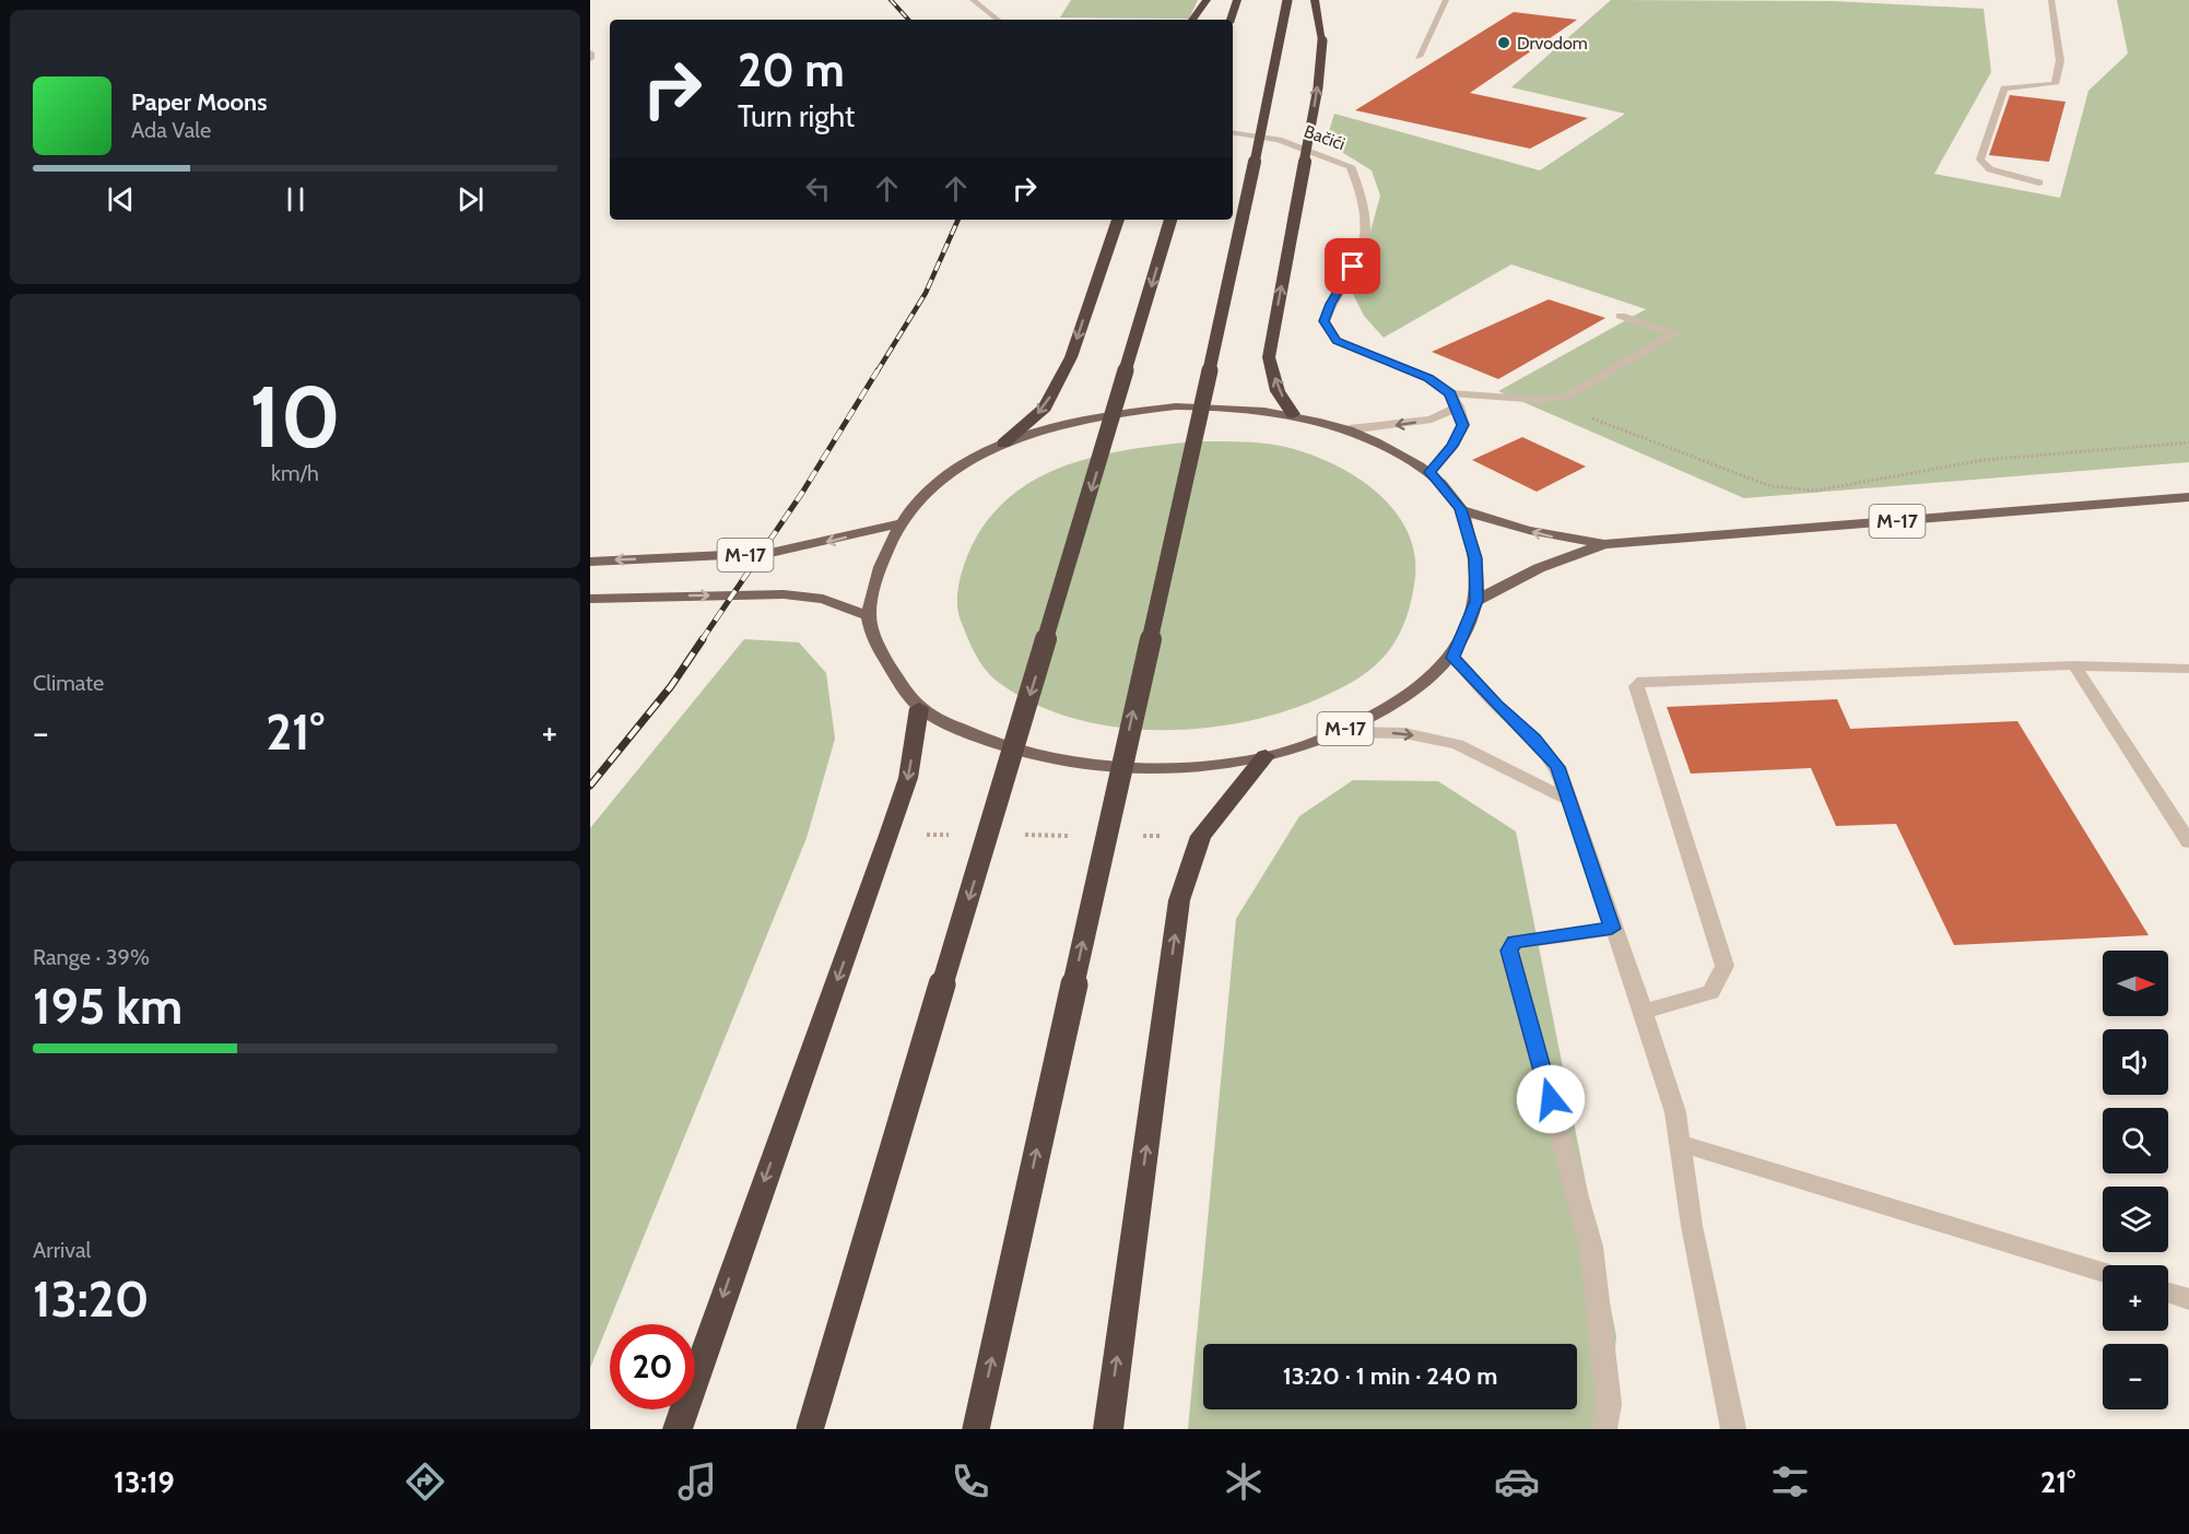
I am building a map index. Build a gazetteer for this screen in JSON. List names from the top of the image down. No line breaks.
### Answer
{"streets":{"main road":["M-17"],"street":["Bačići"]},"places":["Drvodom"],"north":"right","page":{"turn":["20 m","Turn right"],"song":["Paper Moons","Ada Vale"],"tile":[["10","km/h"],"Climate",["Range · 39%","195 km"],["Arrival","13:20"]],"heat":["−","21°","+"],"map_buttons":["+","−"],"limit":"20","trip":"13:20 · 1 min · 240 m","tabs":["13:19","21°"]}}
